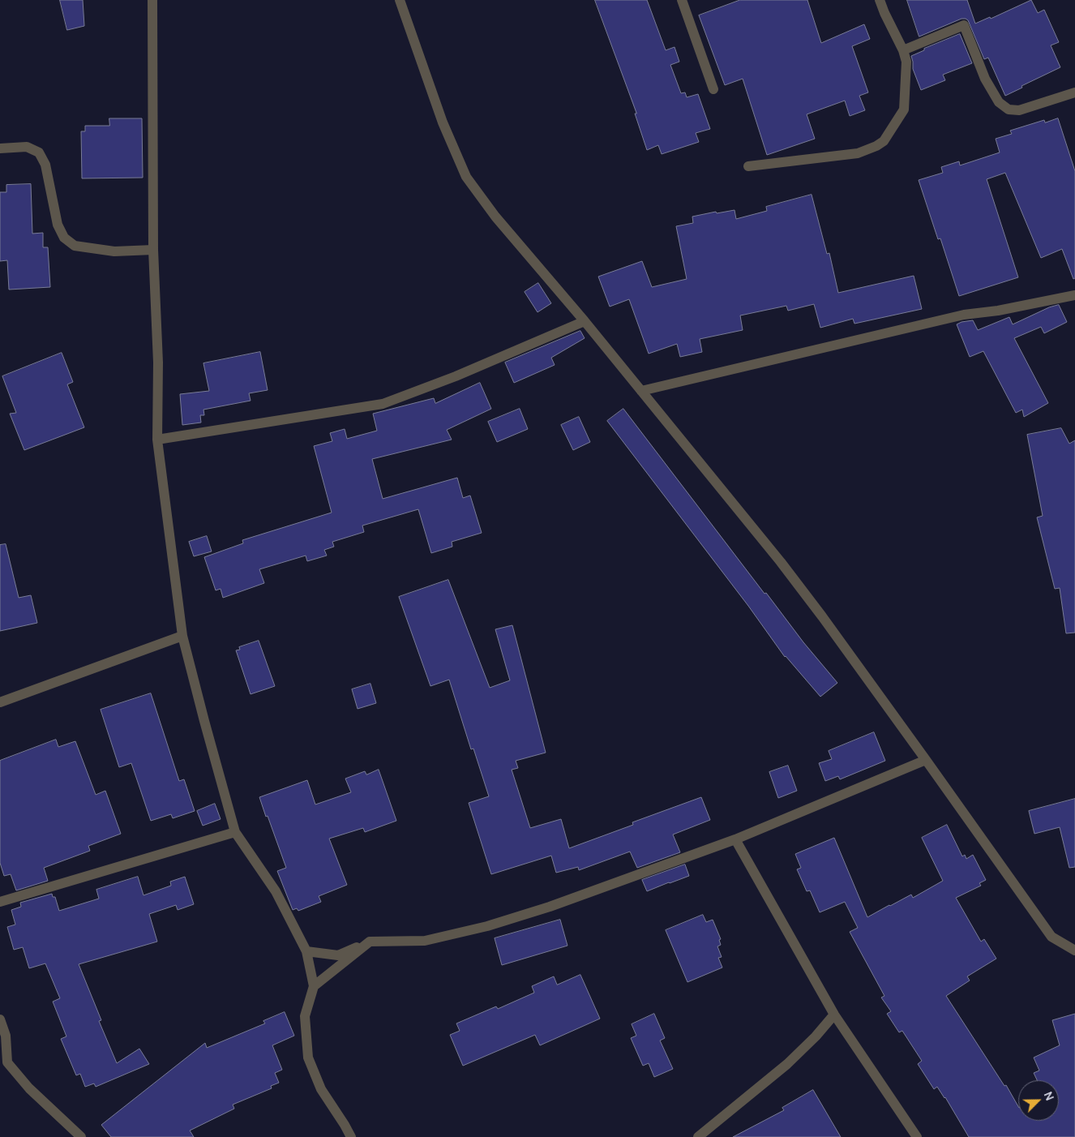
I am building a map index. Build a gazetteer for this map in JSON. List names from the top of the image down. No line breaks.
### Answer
{"north":"top right"}
